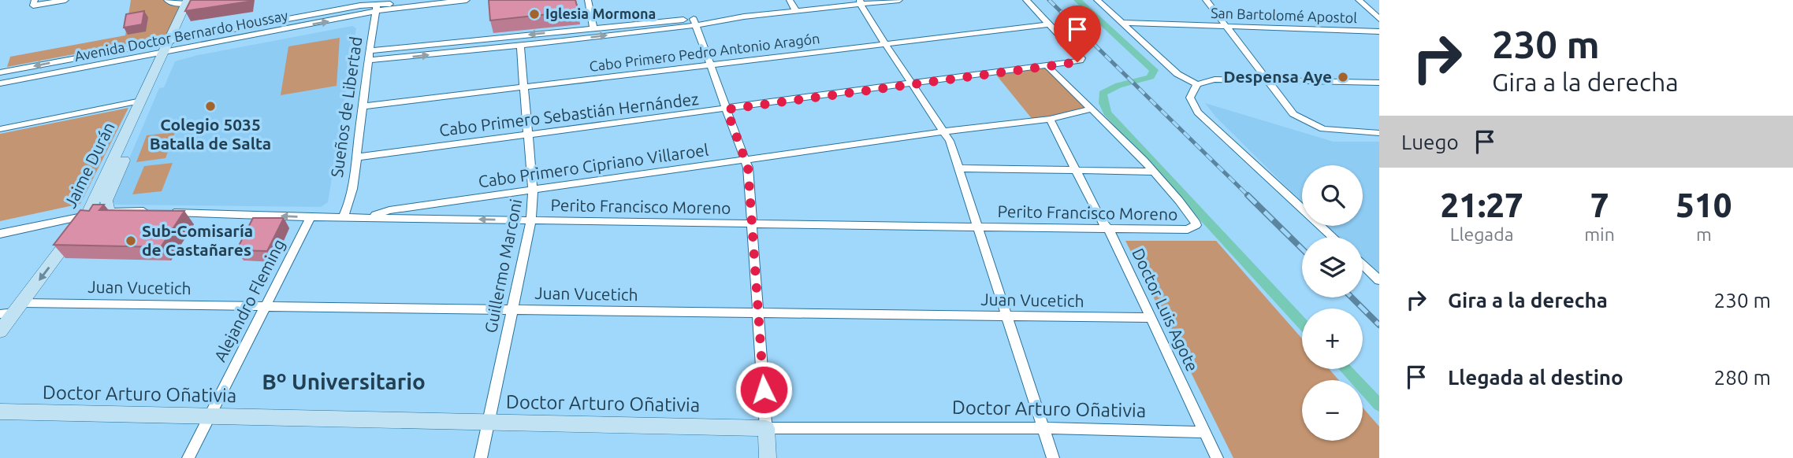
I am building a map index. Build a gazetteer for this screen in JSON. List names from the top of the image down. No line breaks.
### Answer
{"streets":{"street":["San Bartolomé Apostol","Avenida Doctor Bernardo Houssay","Cabo Primero Pedro Antonio Aragón","Sueños de Libertad","Cabo Primero Sebastián Hernández","Jaime Durán","Cabo Primero Cipriano Villaroel","Perito Francisco Moreno","Guillermo Marconi","Juan Vucetich","Alejandro Fleming","Doctor Luis Agote","Doctor Arturo Oñativia"]},"crossings":[["Avenida Doctor Bernardo Houssay","Sueños de Libertad"],["Avenida Doctor Bernardo Houssay","Jaime Durán"],["Cabo Primero Pedro Antonio Aragón","Sueños de Libertad"],["Cabo Primero Pedro Antonio Aragón","Cabo Primero Sebastián Hernández"],["Cabo Primero Pedro Antonio Aragón","Guillermo Marconi"],["Sueños de Libertad","Cabo Primero Sebastián Hernández"],["Sueños de Libertad","Perito Francisco Moreno"],["Cabo Primero Sebastián Hernández","Guillermo Marconi"],["Jaime Durán","Juan Vucetich"],["Cabo Primero Cipriano Villaroel","Perito Francisco Moreno"],["Cabo Primero Cipriano Villaroel","Guillermo Marconi"],["Cabo Primero Cipriano Villaroel","Doctor Luis Agote"],["Perito Francisco Moreno","Guillermo Marconi"],["Perito Francisco Moreno","Alejandro Fleming"],["Perito Francisco Moreno","Doctor Luis Agote"],["Guillermo Marconi","Juan Vucetich"],["Guillermo Marconi","Doctor Arturo Oñativia"],["Juan Vucetich","Alejandro Fleming"],["Juan Vucetich","Doctor Luis Agote"],["Alejandro Fleming","Doctor Arturo Oñativia"],["Doctor Luis Agote","Doctor Arturo Oñativia"]],"districts":["Bº Universitario"],"places":["Iglesia Mormona","Despensa Aye","Colegio 5035 Batalla de Salta","Sub-Comisaría de Castañares"],"page":{"turn":["230 m","Gira a la derecha"],"then":"Luego","map_buttons":["+","−"],"eta":["21:27","Llegada","7","min","510","m"],"list":[{"name":"Gira a la derecha","value":"230 m"},{"name":"Llegada al destino","value":"280 m"}]}}
